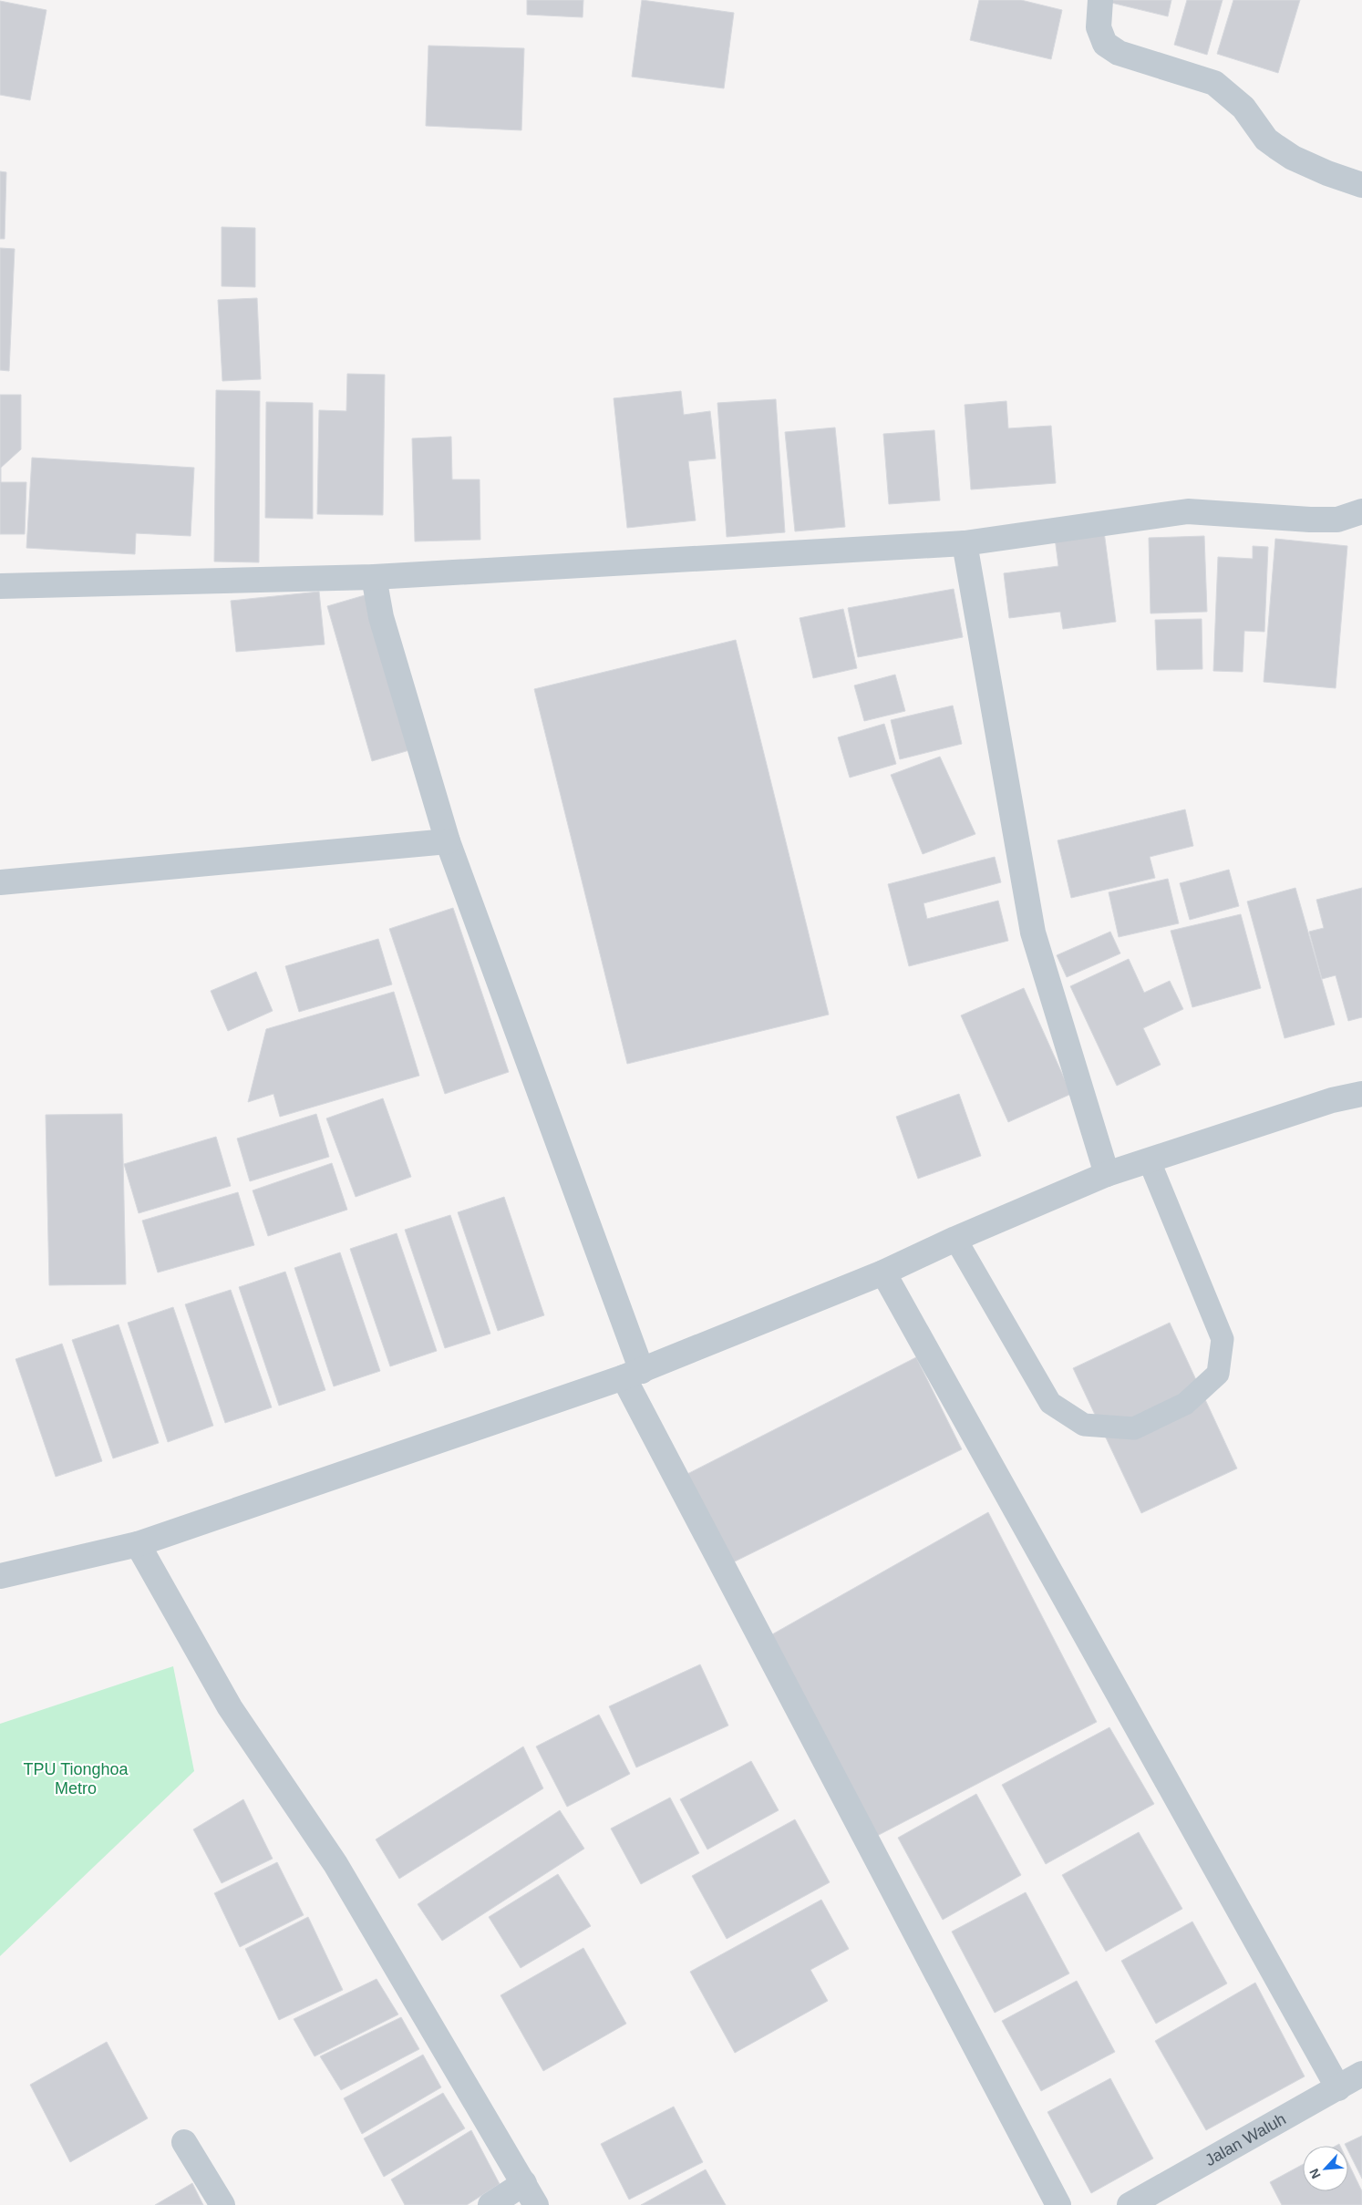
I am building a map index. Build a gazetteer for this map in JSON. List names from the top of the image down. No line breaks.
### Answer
{"streets":{"street":["Jalan Waluh"]},"parks":["TPU Tionghoa Metro"],"north":"bottom left"}
